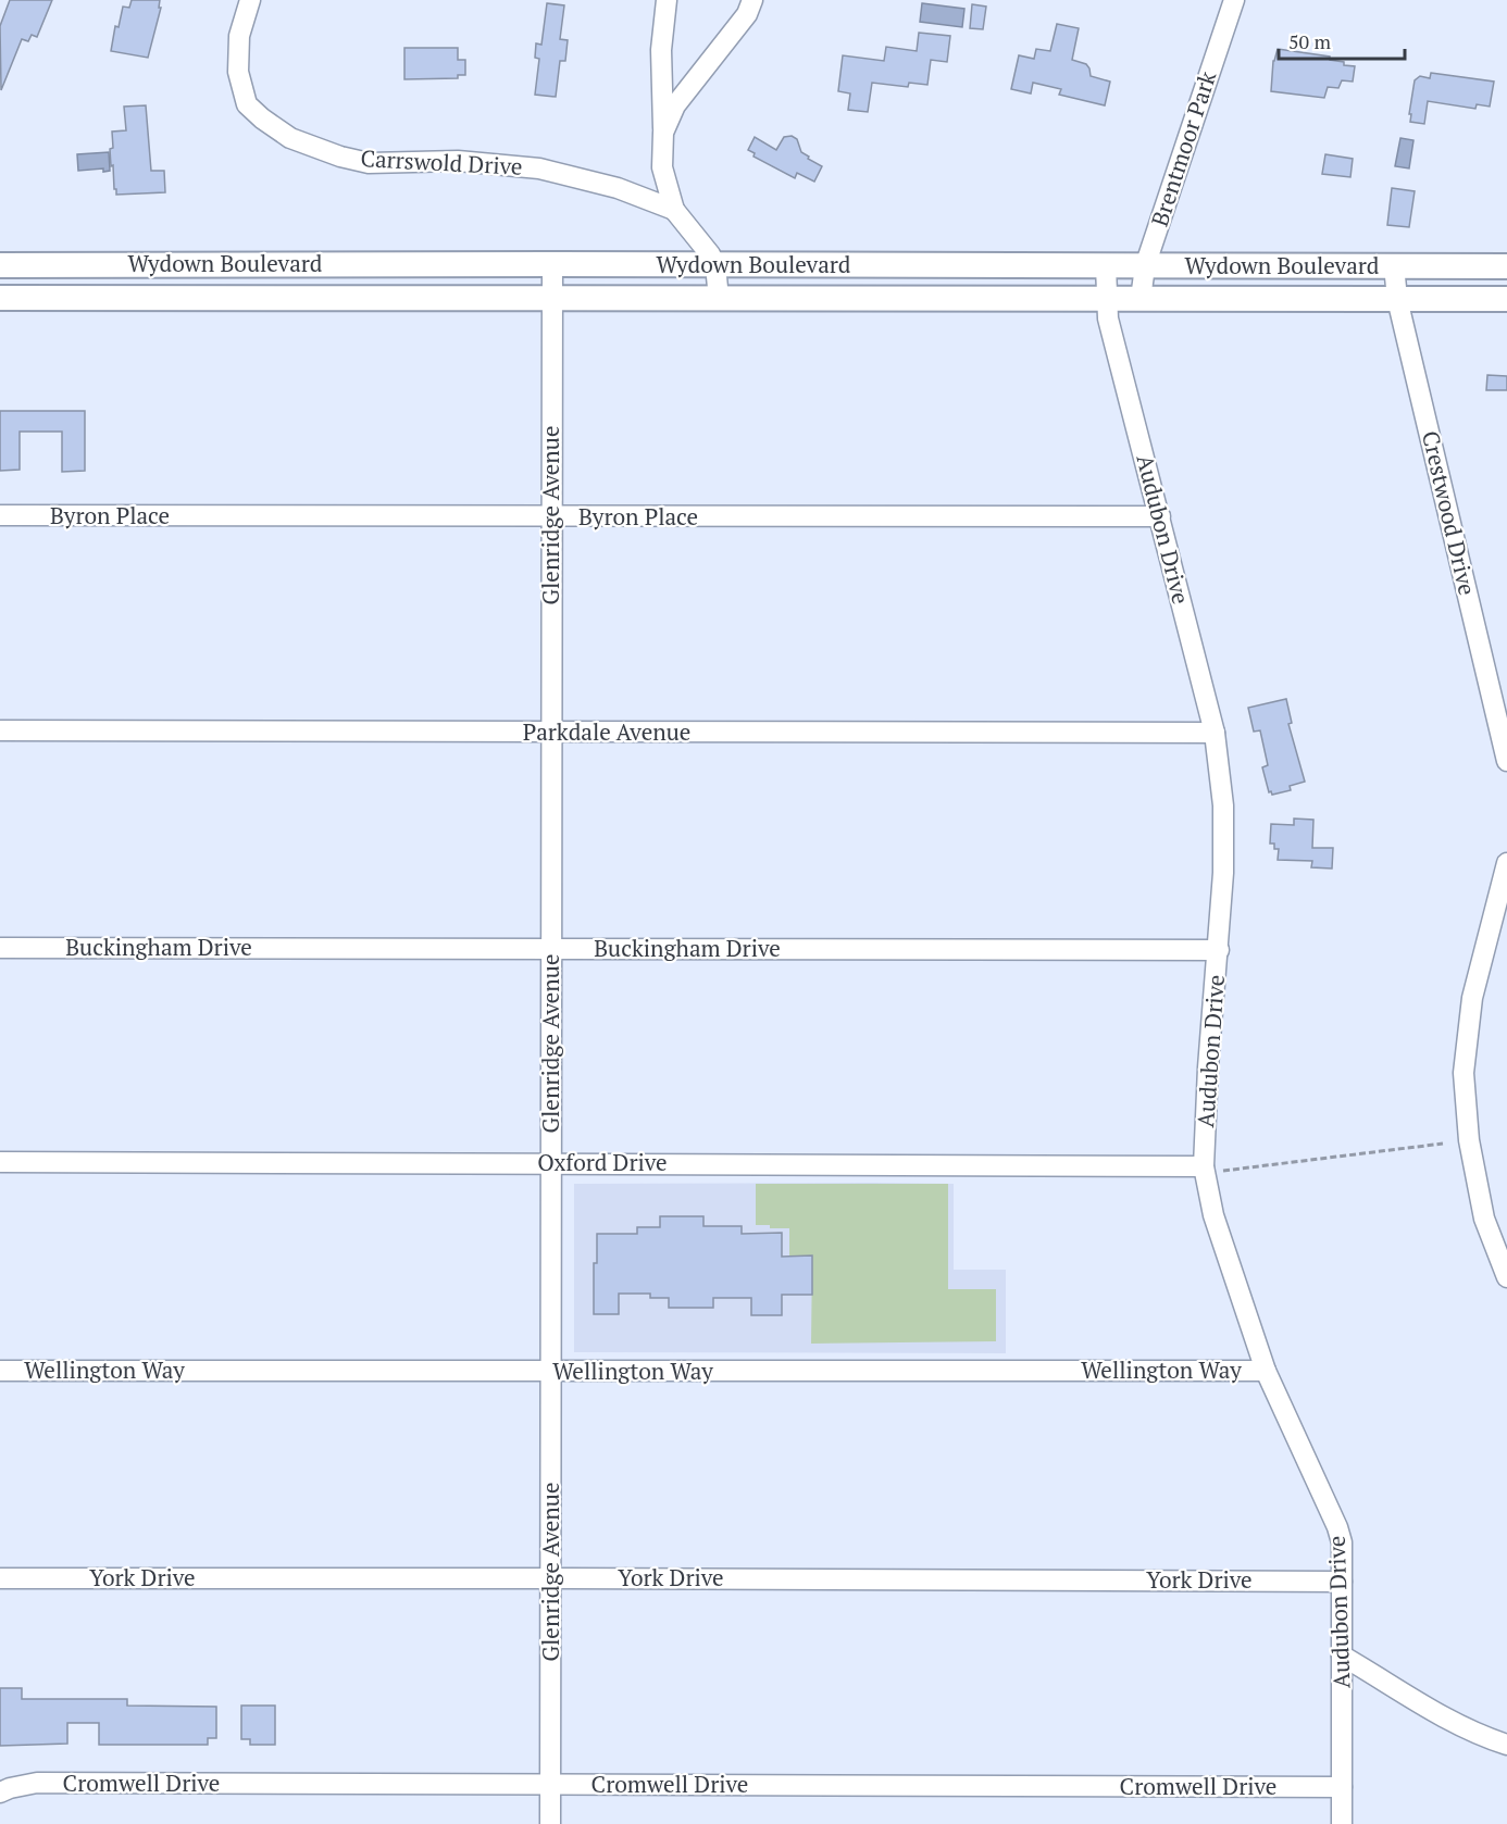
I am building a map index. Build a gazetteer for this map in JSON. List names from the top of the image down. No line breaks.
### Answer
{"streets":{"street":["Brentmoor Park","Carrswold Drive","Wydown Boulevard","Crestwood Drive","Glenridge Avenue","Byron Place","Audubon Drive","Parkdale Avenue","Buckingham Drive","Oxford Drive","Wellington Way","York Drive","Cromwell Drive"]},"crossings":[["Brentmoor Park","Wydown Boulevard"],["Wydown Boulevard","Crestwood Drive"],["Wydown Boulevard","Glenridge Avenue"],["Wydown Boulevard","Audubon Drive"],["Glenridge Avenue","Byron Place"],["Glenridge Avenue","Parkdale Avenue"],["Glenridge Avenue","Buckingham Drive"],["Glenridge Avenue","Oxford Drive"],["Glenridge Avenue","Wellington Way"],["Glenridge Avenue","York Drive"],["Glenridge Avenue","Cromwell Drive"],["Byron Place","Audubon Drive"],["Audubon Drive","Parkdale Avenue"],["Audubon Drive","Buckingham Drive"],["Audubon Drive","Oxford Drive"],["Audubon Drive","Wellington Way"],["Audubon Drive","York Drive"],["Audubon Drive","Cromwell Drive"]],"scale_bar":"50 m"}
